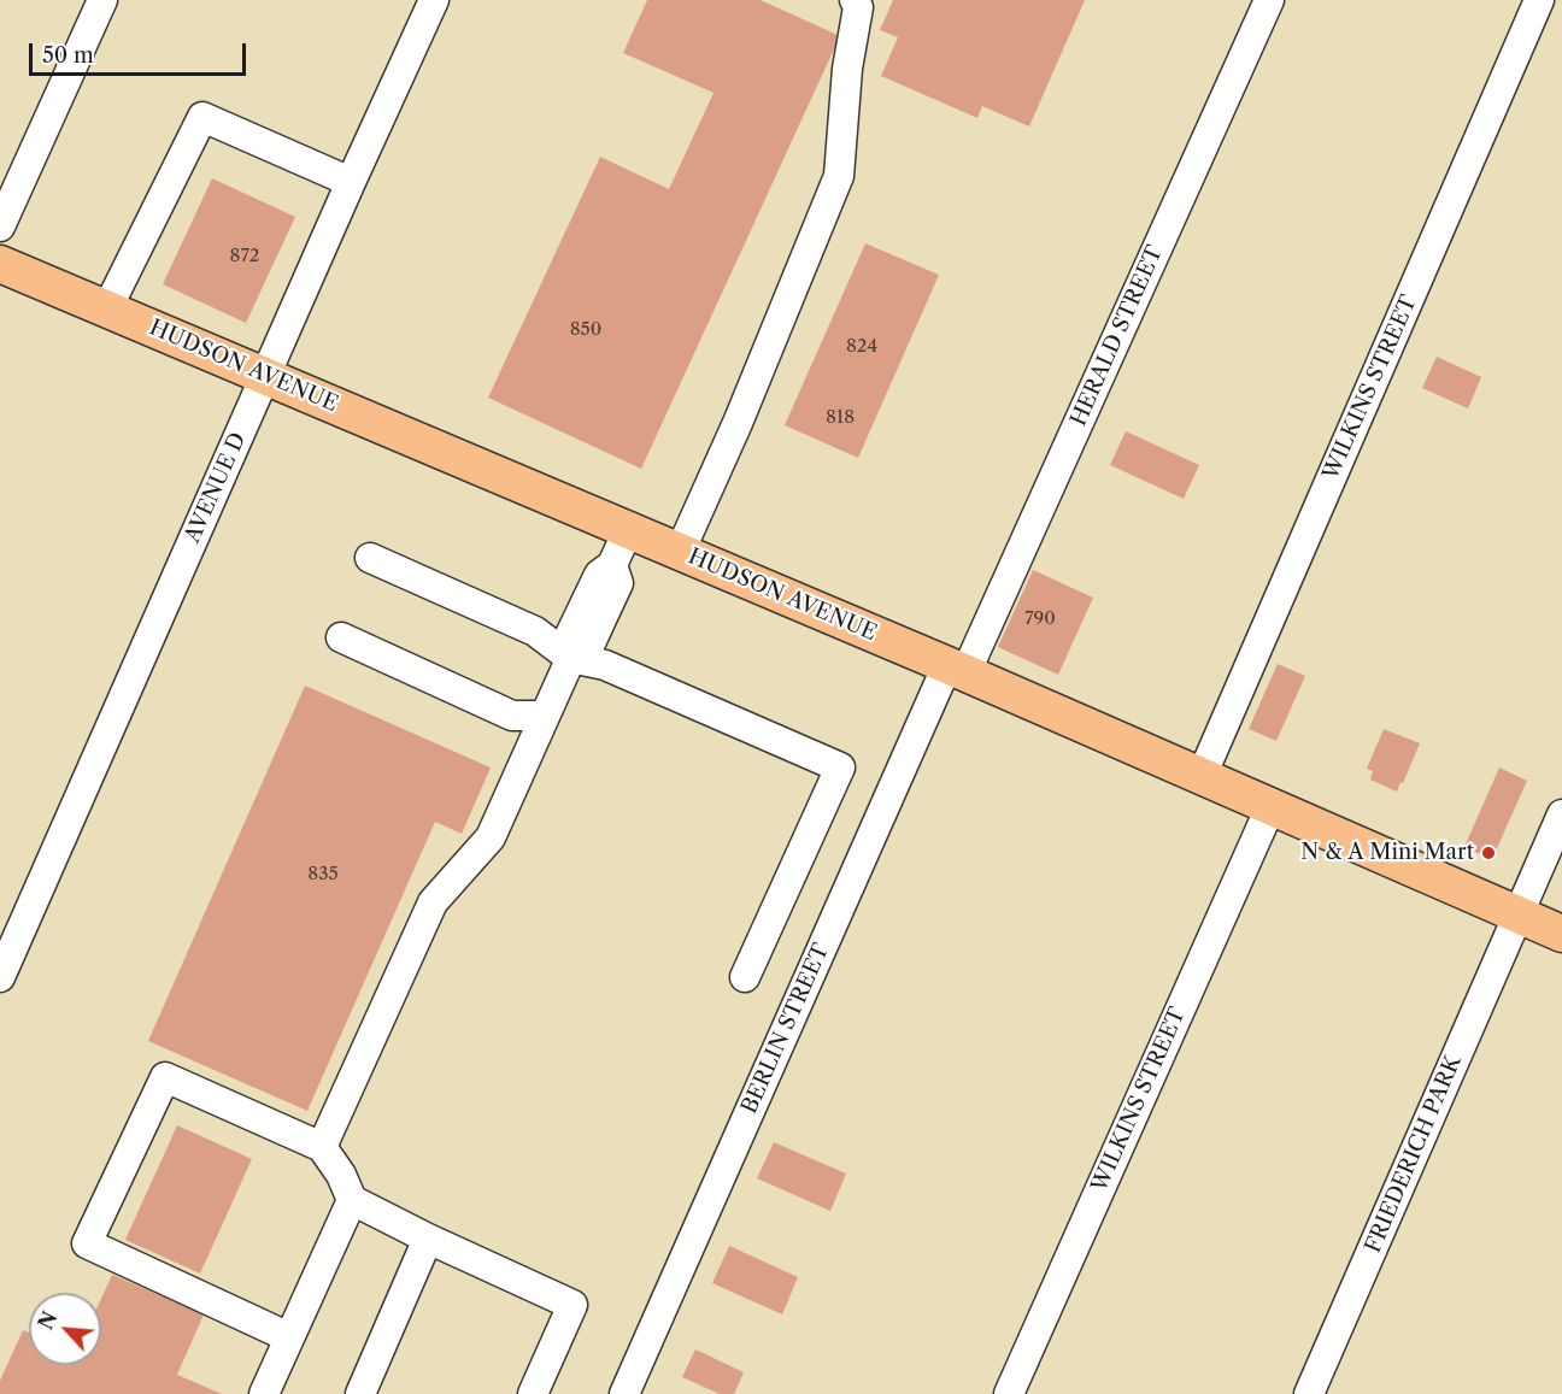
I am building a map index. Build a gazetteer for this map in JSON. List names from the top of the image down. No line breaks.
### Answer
{"streets":{"main road":["HUDSON AVENUE"],"street":["HERALD STREET","WILKINS STREET","AVENUE D","BERLIN STREET","FRIEDERICH PARK"]},"crossings":[["HERALD STREET","HUDSON AVENUE"],["HERALD STREET","BERLIN STREET"],["HUDSON AVENUE","WILKINS STREET"],["HUDSON AVENUE","AVENUE D"],["HUDSON AVENUE","BERLIN STREET"],["HUDSON AVENUE","FRIEDERICH PARK"]],"places":["N & A Mini Mart"],"house_numbers":["872","850","824","818","790","835"],"scale_bar":"50 m","north":"top left"}
